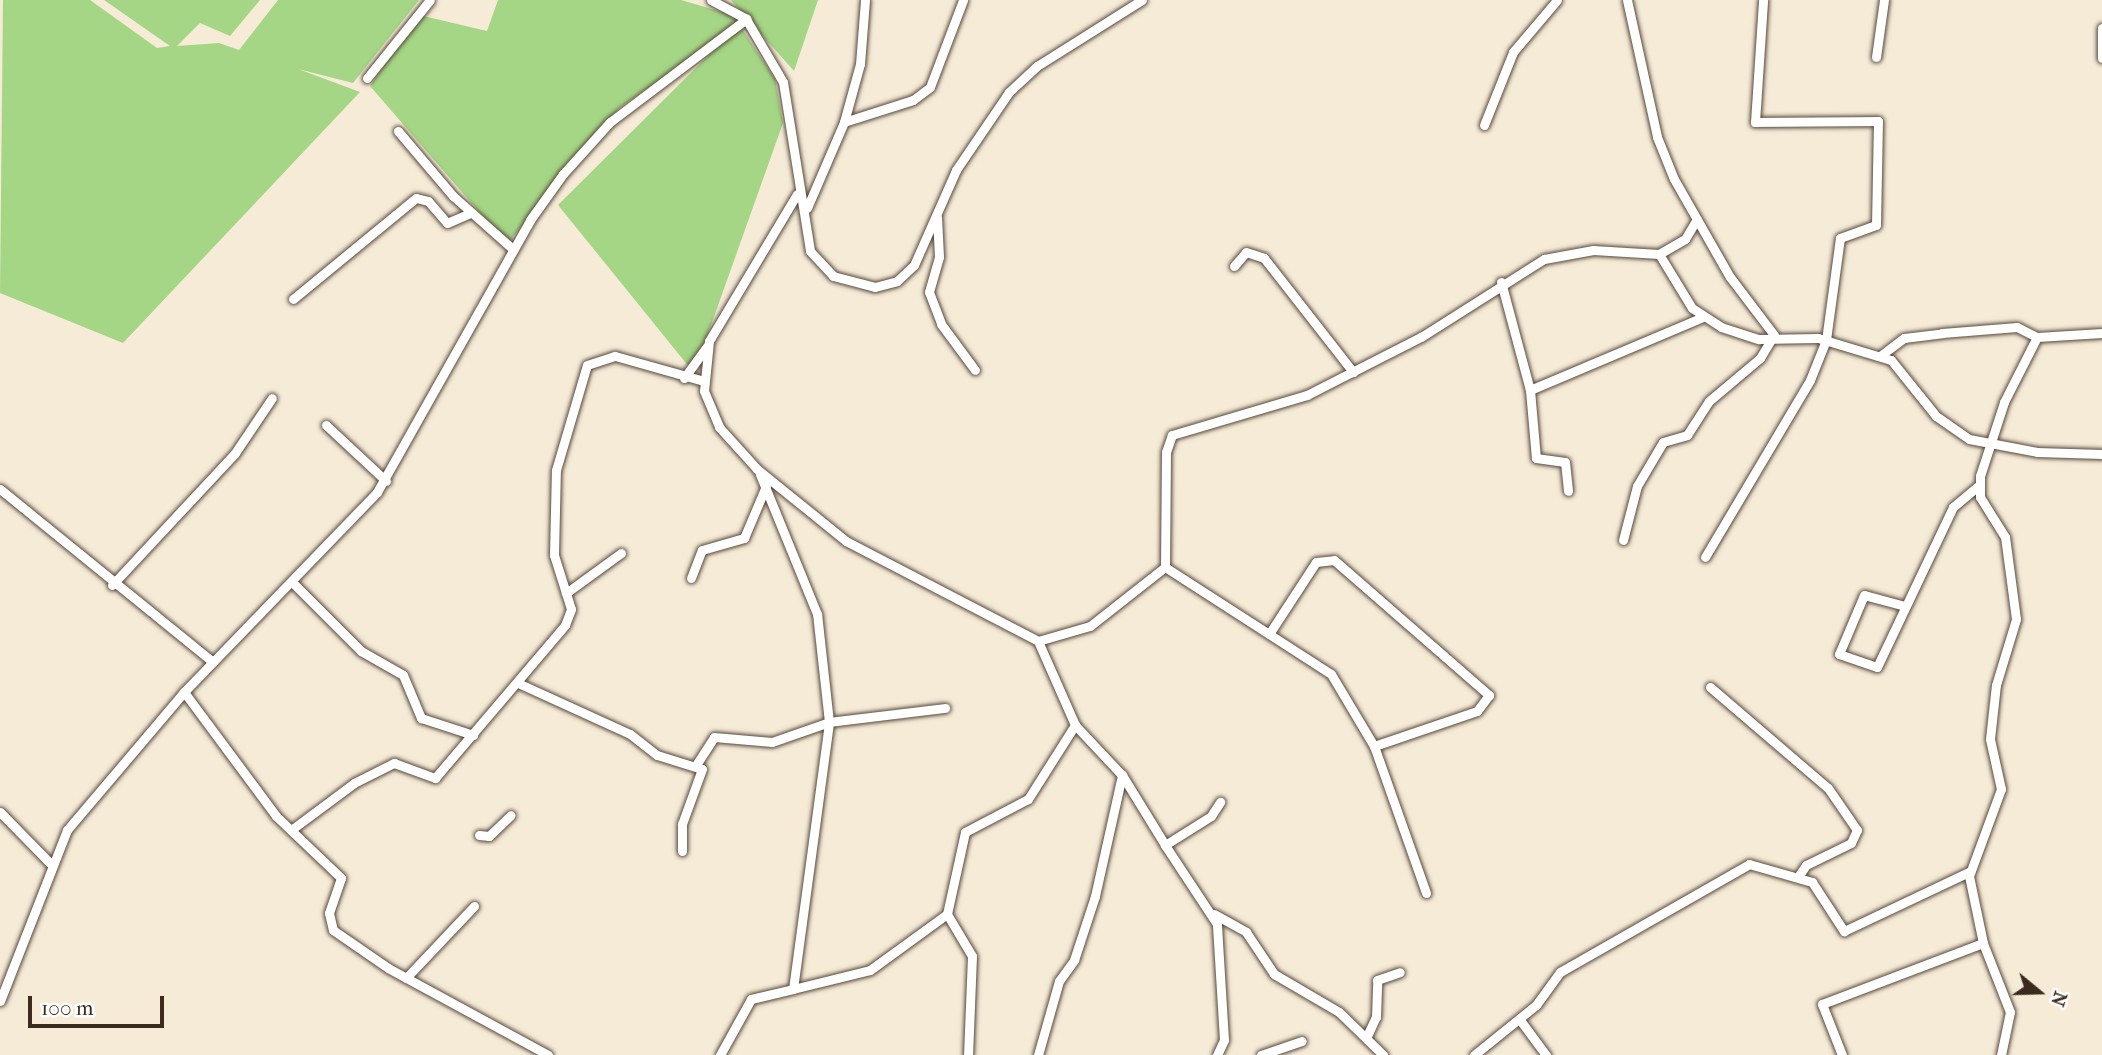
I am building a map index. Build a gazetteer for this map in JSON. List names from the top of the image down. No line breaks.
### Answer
{"scale_bar":"100 m","north":"right"}
